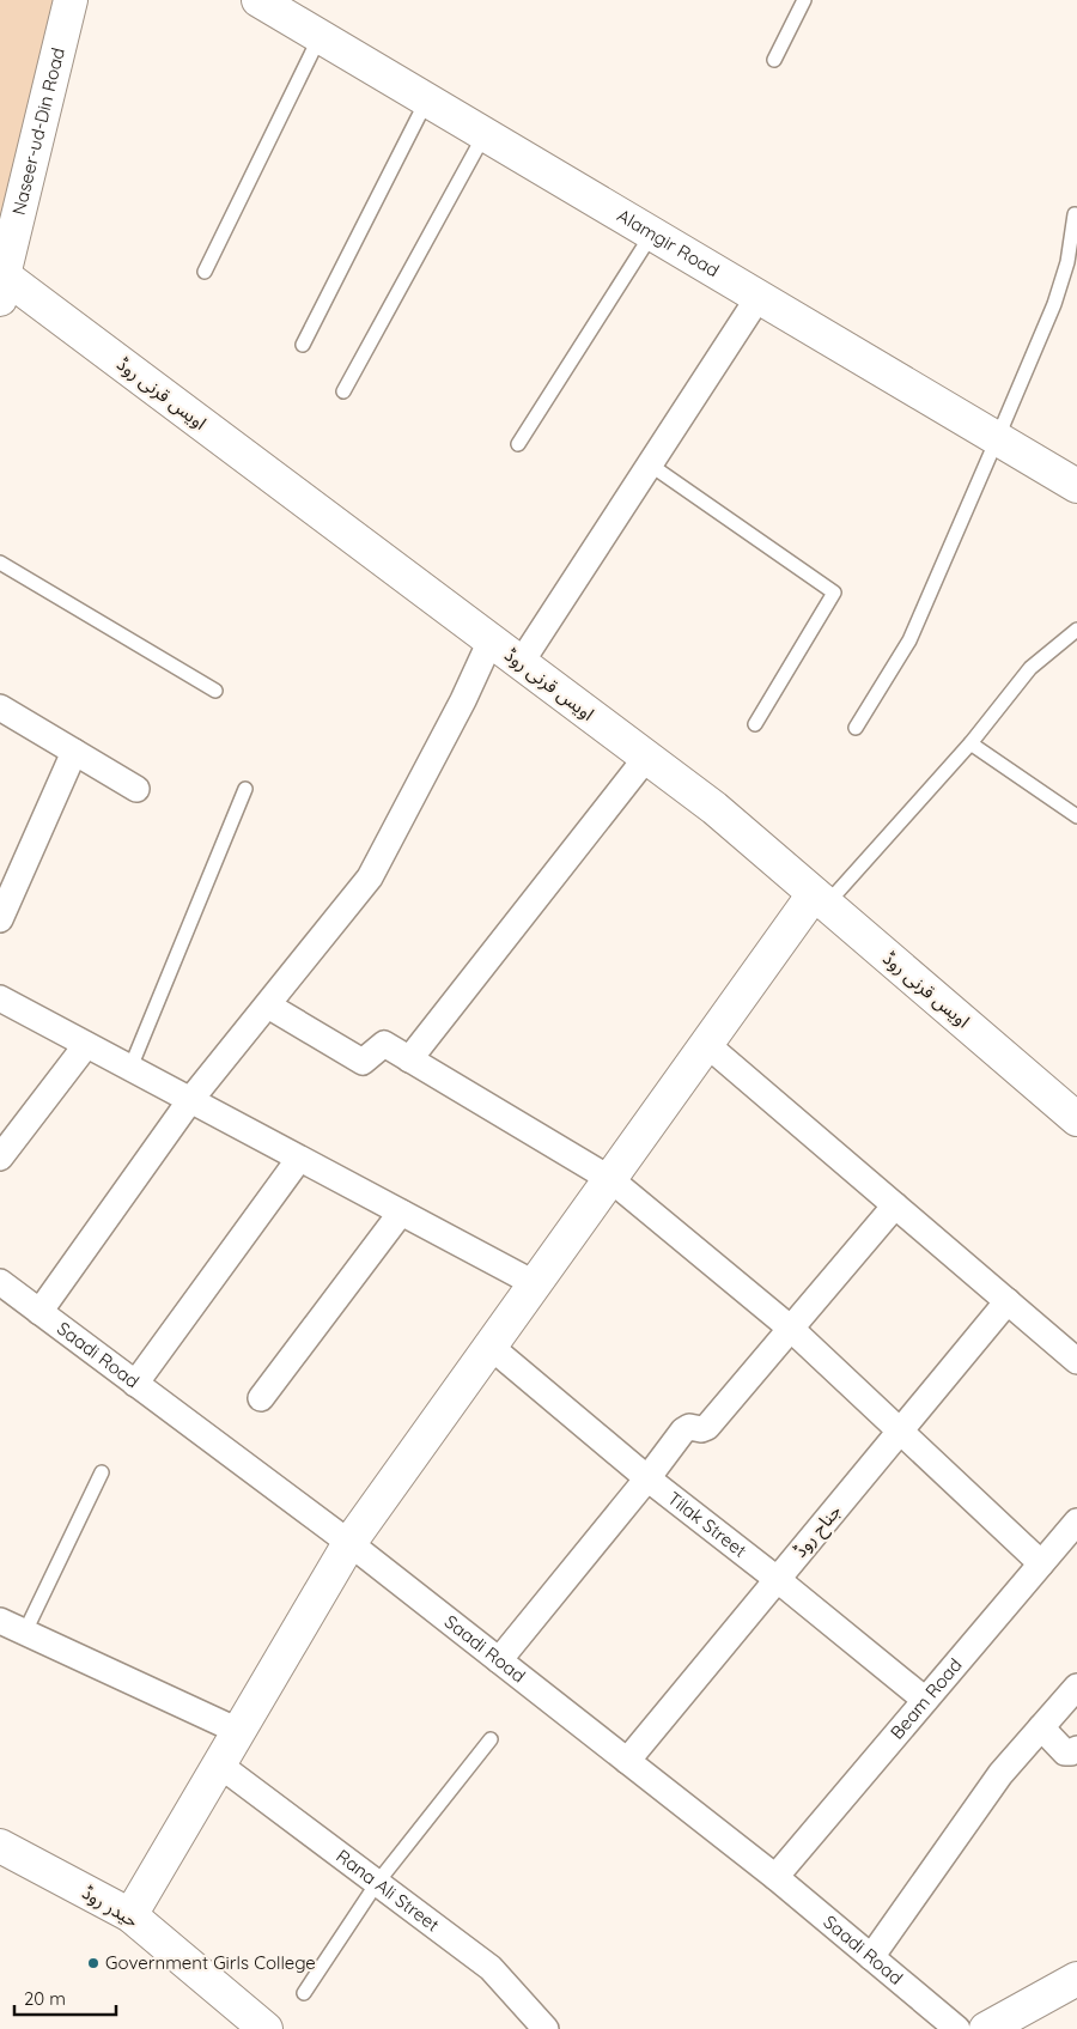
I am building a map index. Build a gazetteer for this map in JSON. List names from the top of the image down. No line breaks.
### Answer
{"streets":{"street":["Naseer-ud-Din Road","Alamgir Road","اویس قرنی روڈ","Saadi Road","Tilak Street","جناح روڈ","Beam Road","Rana Ali Street","حیدر روڈ"]},"crossings":[["Naseer-ud-Din Road","اویس قرنی روڈ"],["Saadi Road","جناح روڈ"],["Saadi Road","Beam Road"],["Tilak Street","جناح روڈ"],["Tilak Street","Beam Road"]],"places":["Government Girls College"],"scale_bar":"20 m"}
